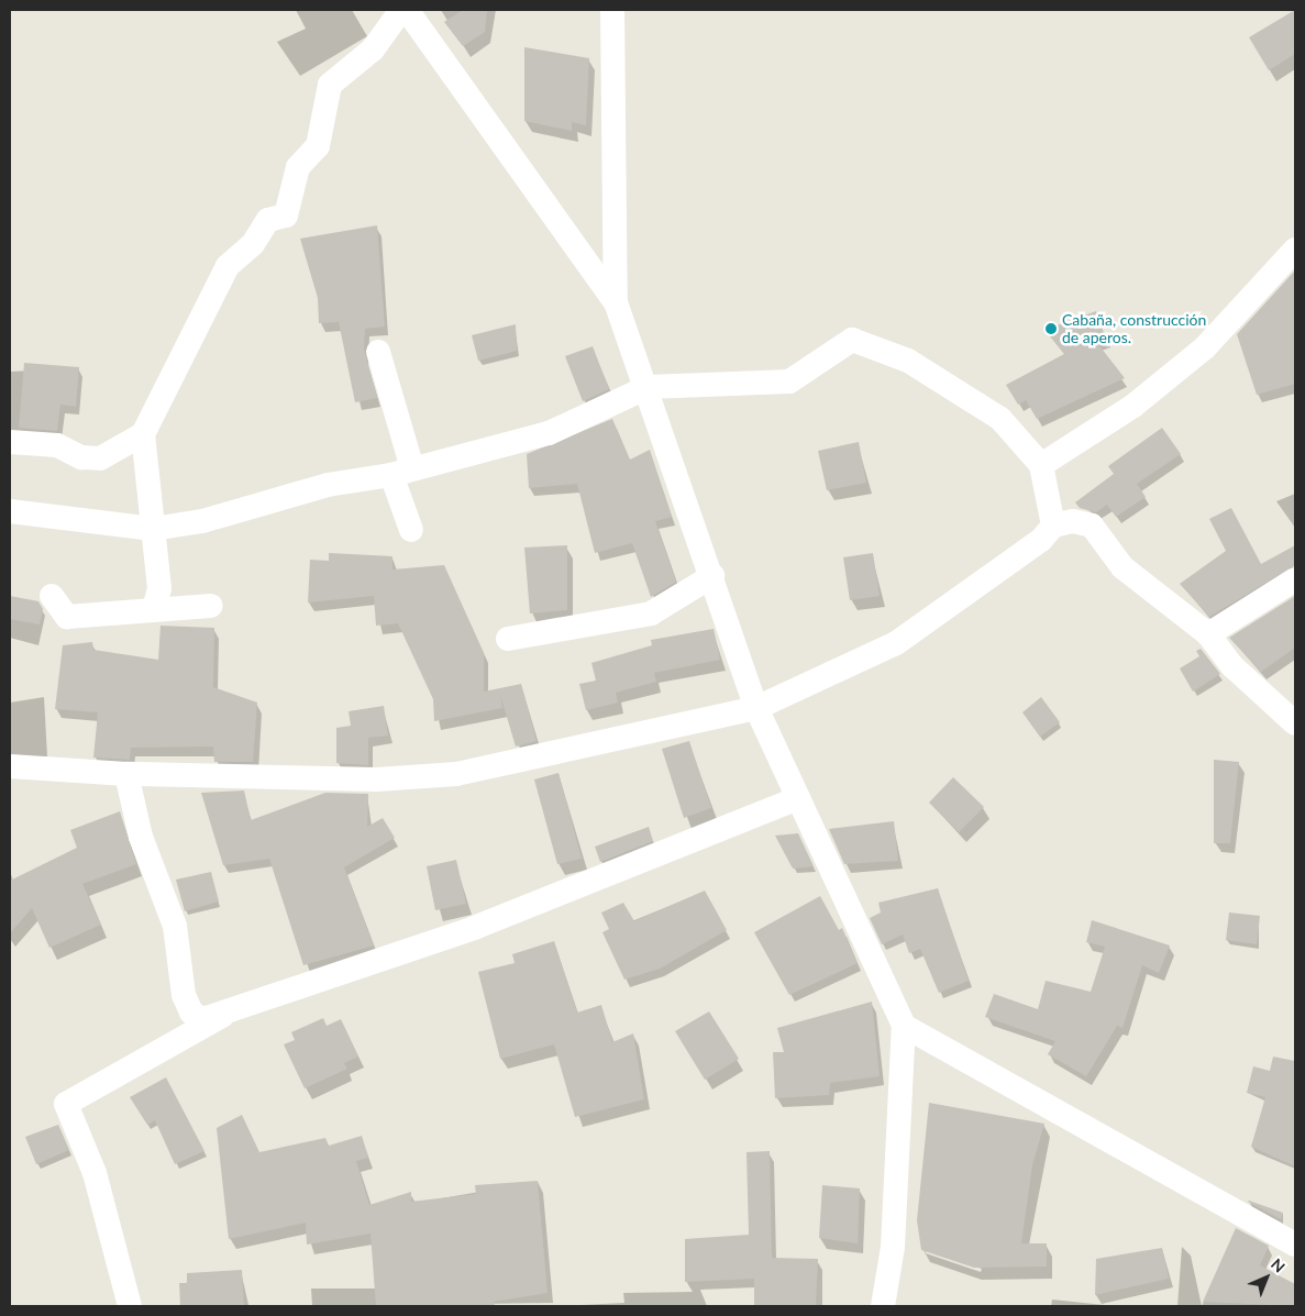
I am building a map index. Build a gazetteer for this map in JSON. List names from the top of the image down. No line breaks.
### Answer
{"places":["Cabaña, construcción de aperos."],"north":"top right"}
